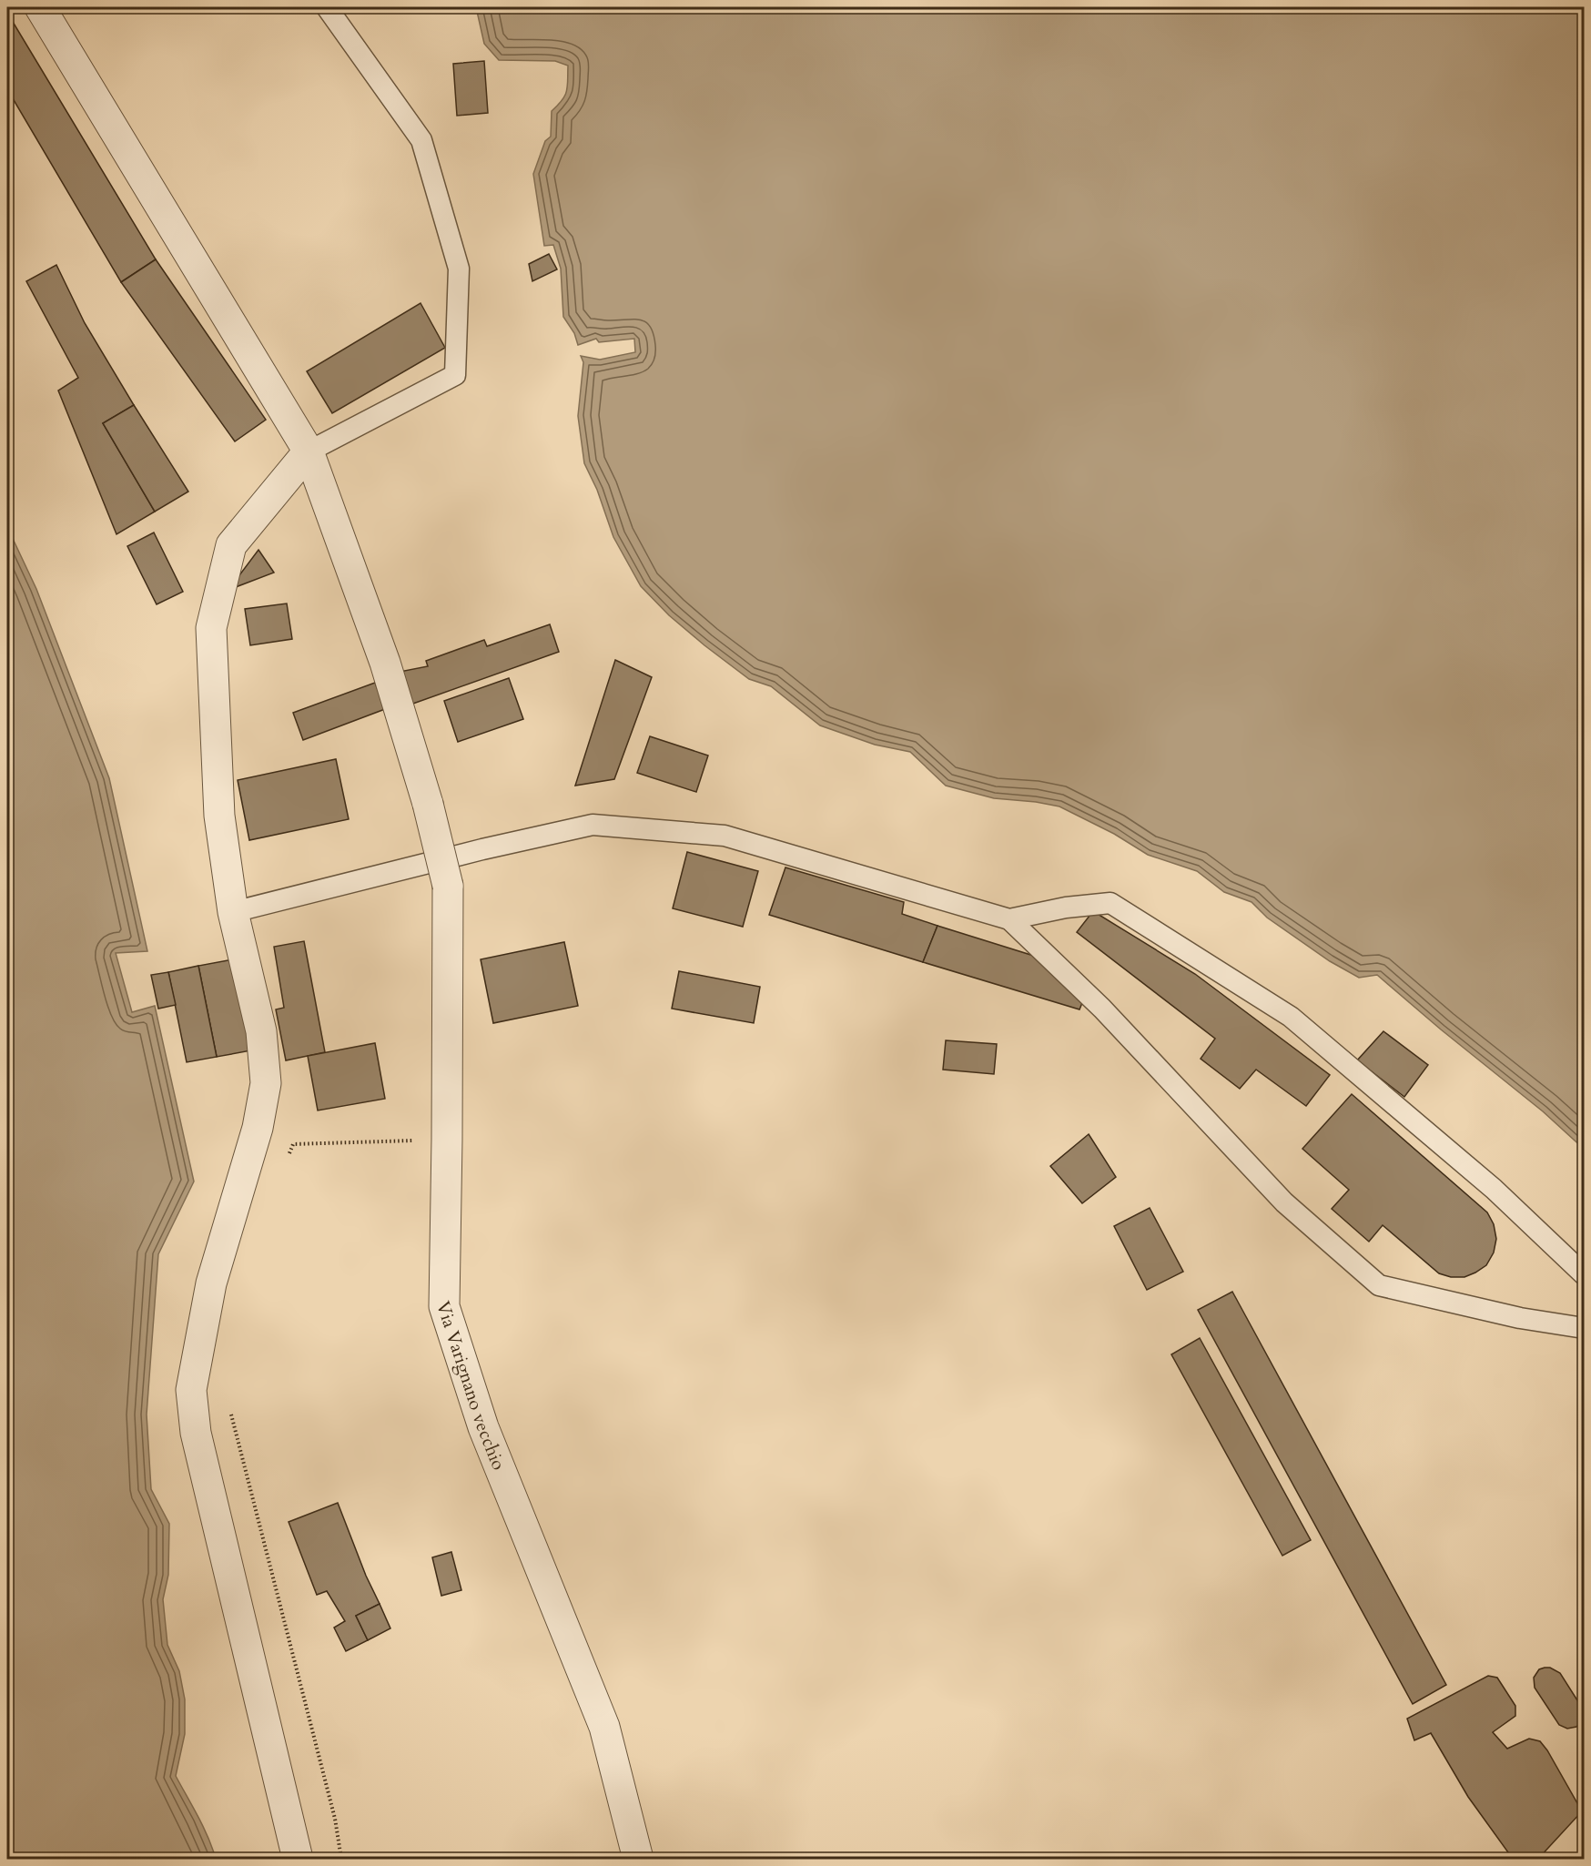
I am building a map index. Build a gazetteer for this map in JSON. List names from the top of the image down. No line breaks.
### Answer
{"streets":{"street":["Via Varignano vecchio"]}}
